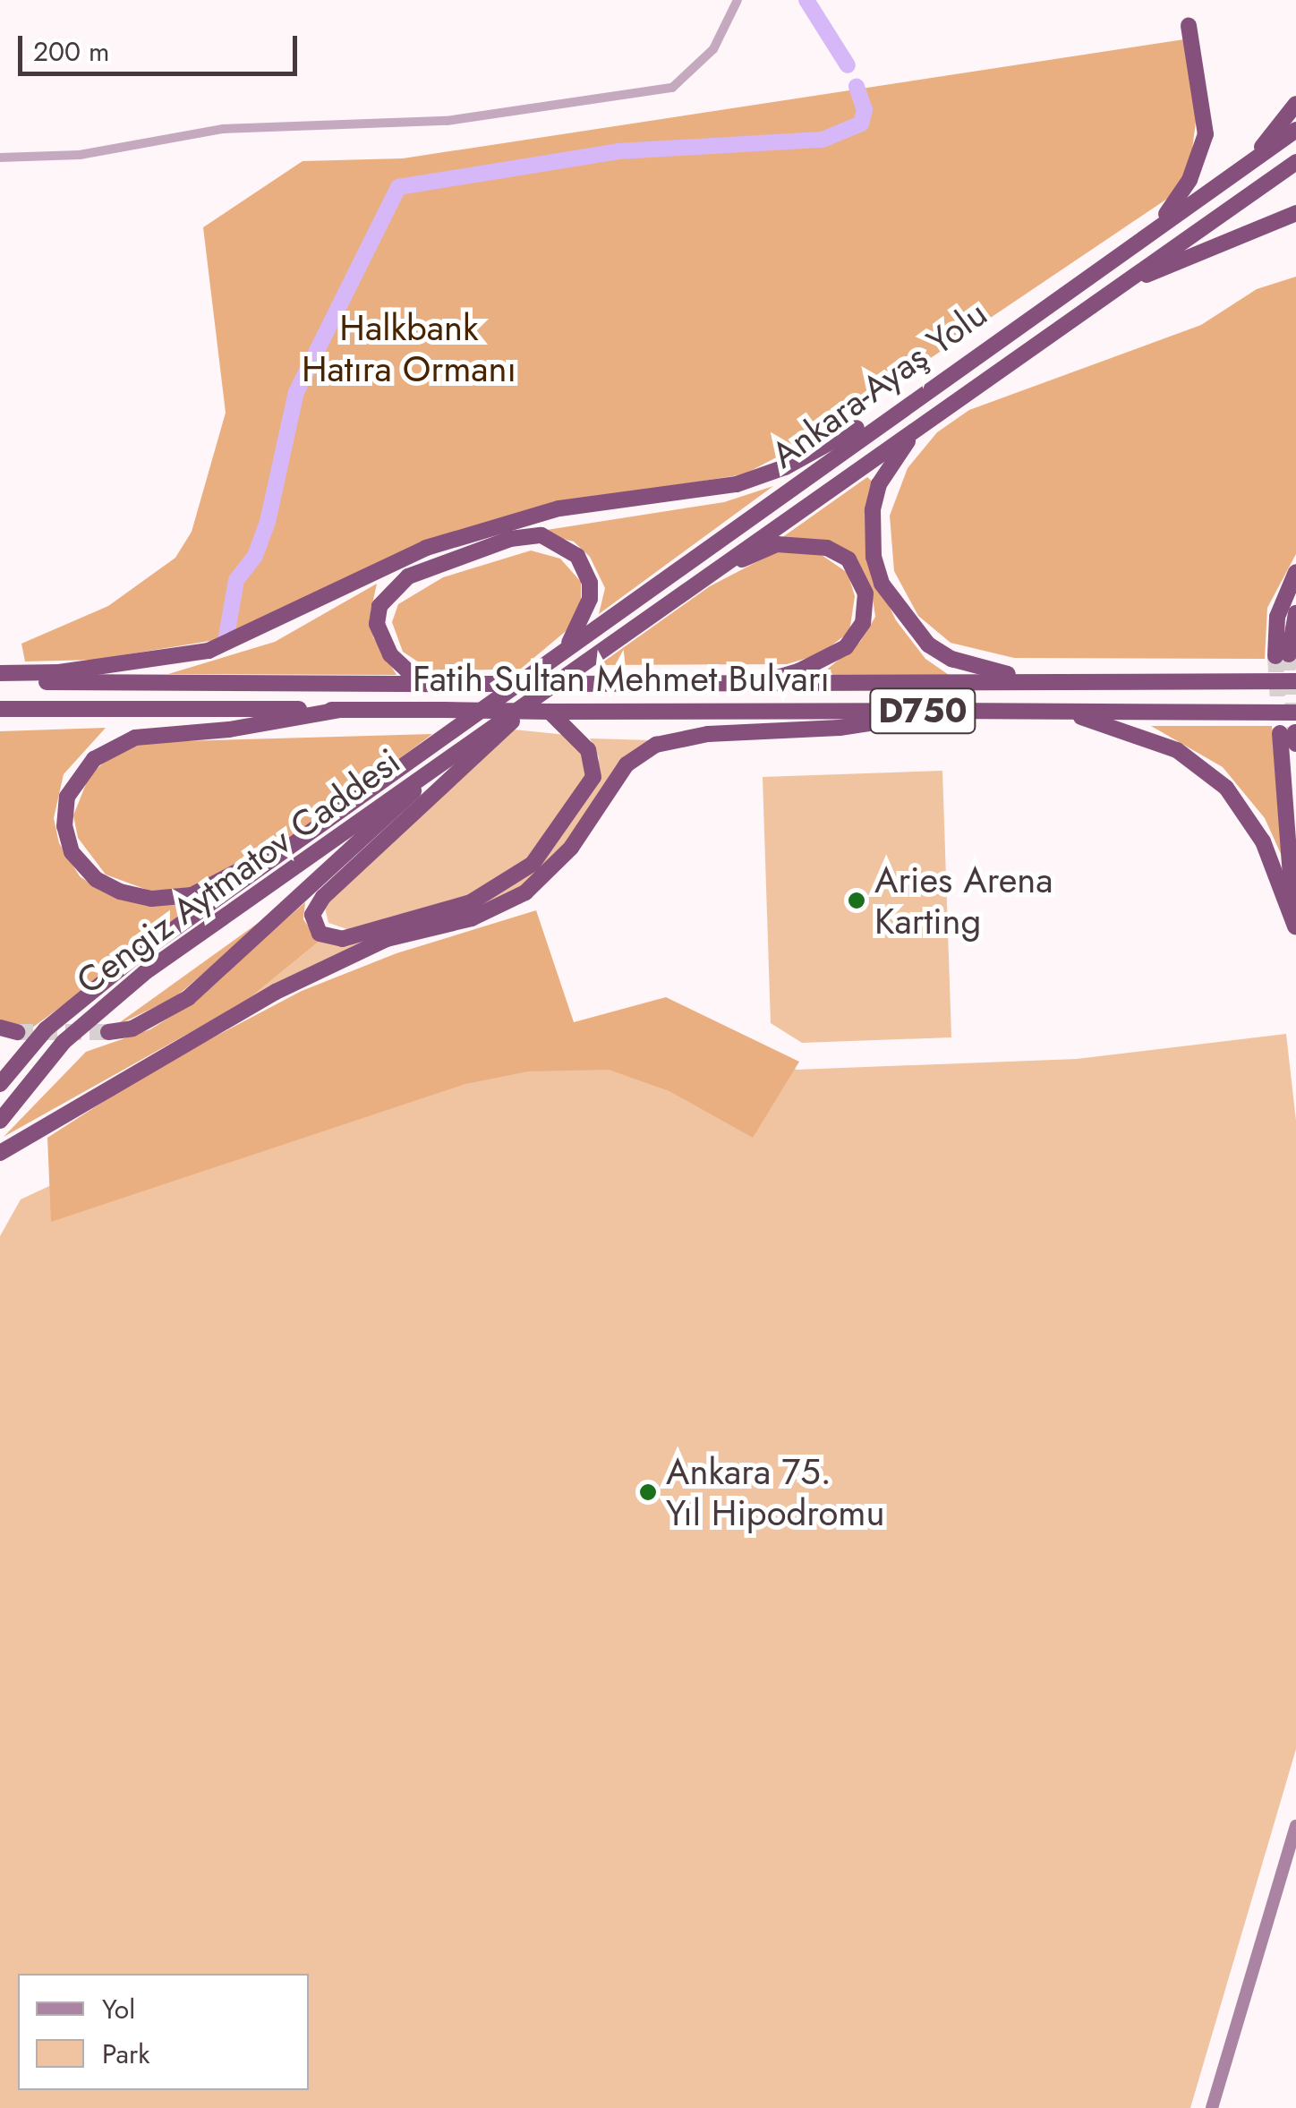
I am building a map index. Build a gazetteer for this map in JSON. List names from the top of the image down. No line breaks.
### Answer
{"streets":{"highway":["Ankara-Ayaş Yolu","Fatih Sultan Mehmet Bulvarı","D750","Cengiz Aytmatov Caddesi"]},"crossings":[["Ankara-Ayaş Yolu","Cengiz Aytmatov Caddesi"]],"parks":["Halkbank Hatıra Ormanı"],"places":["Aries Arena Karting","Ankara 75. Yıl Hipodromu"],"legend":["Yol","Park"],"scale_bar":"200 m"}
